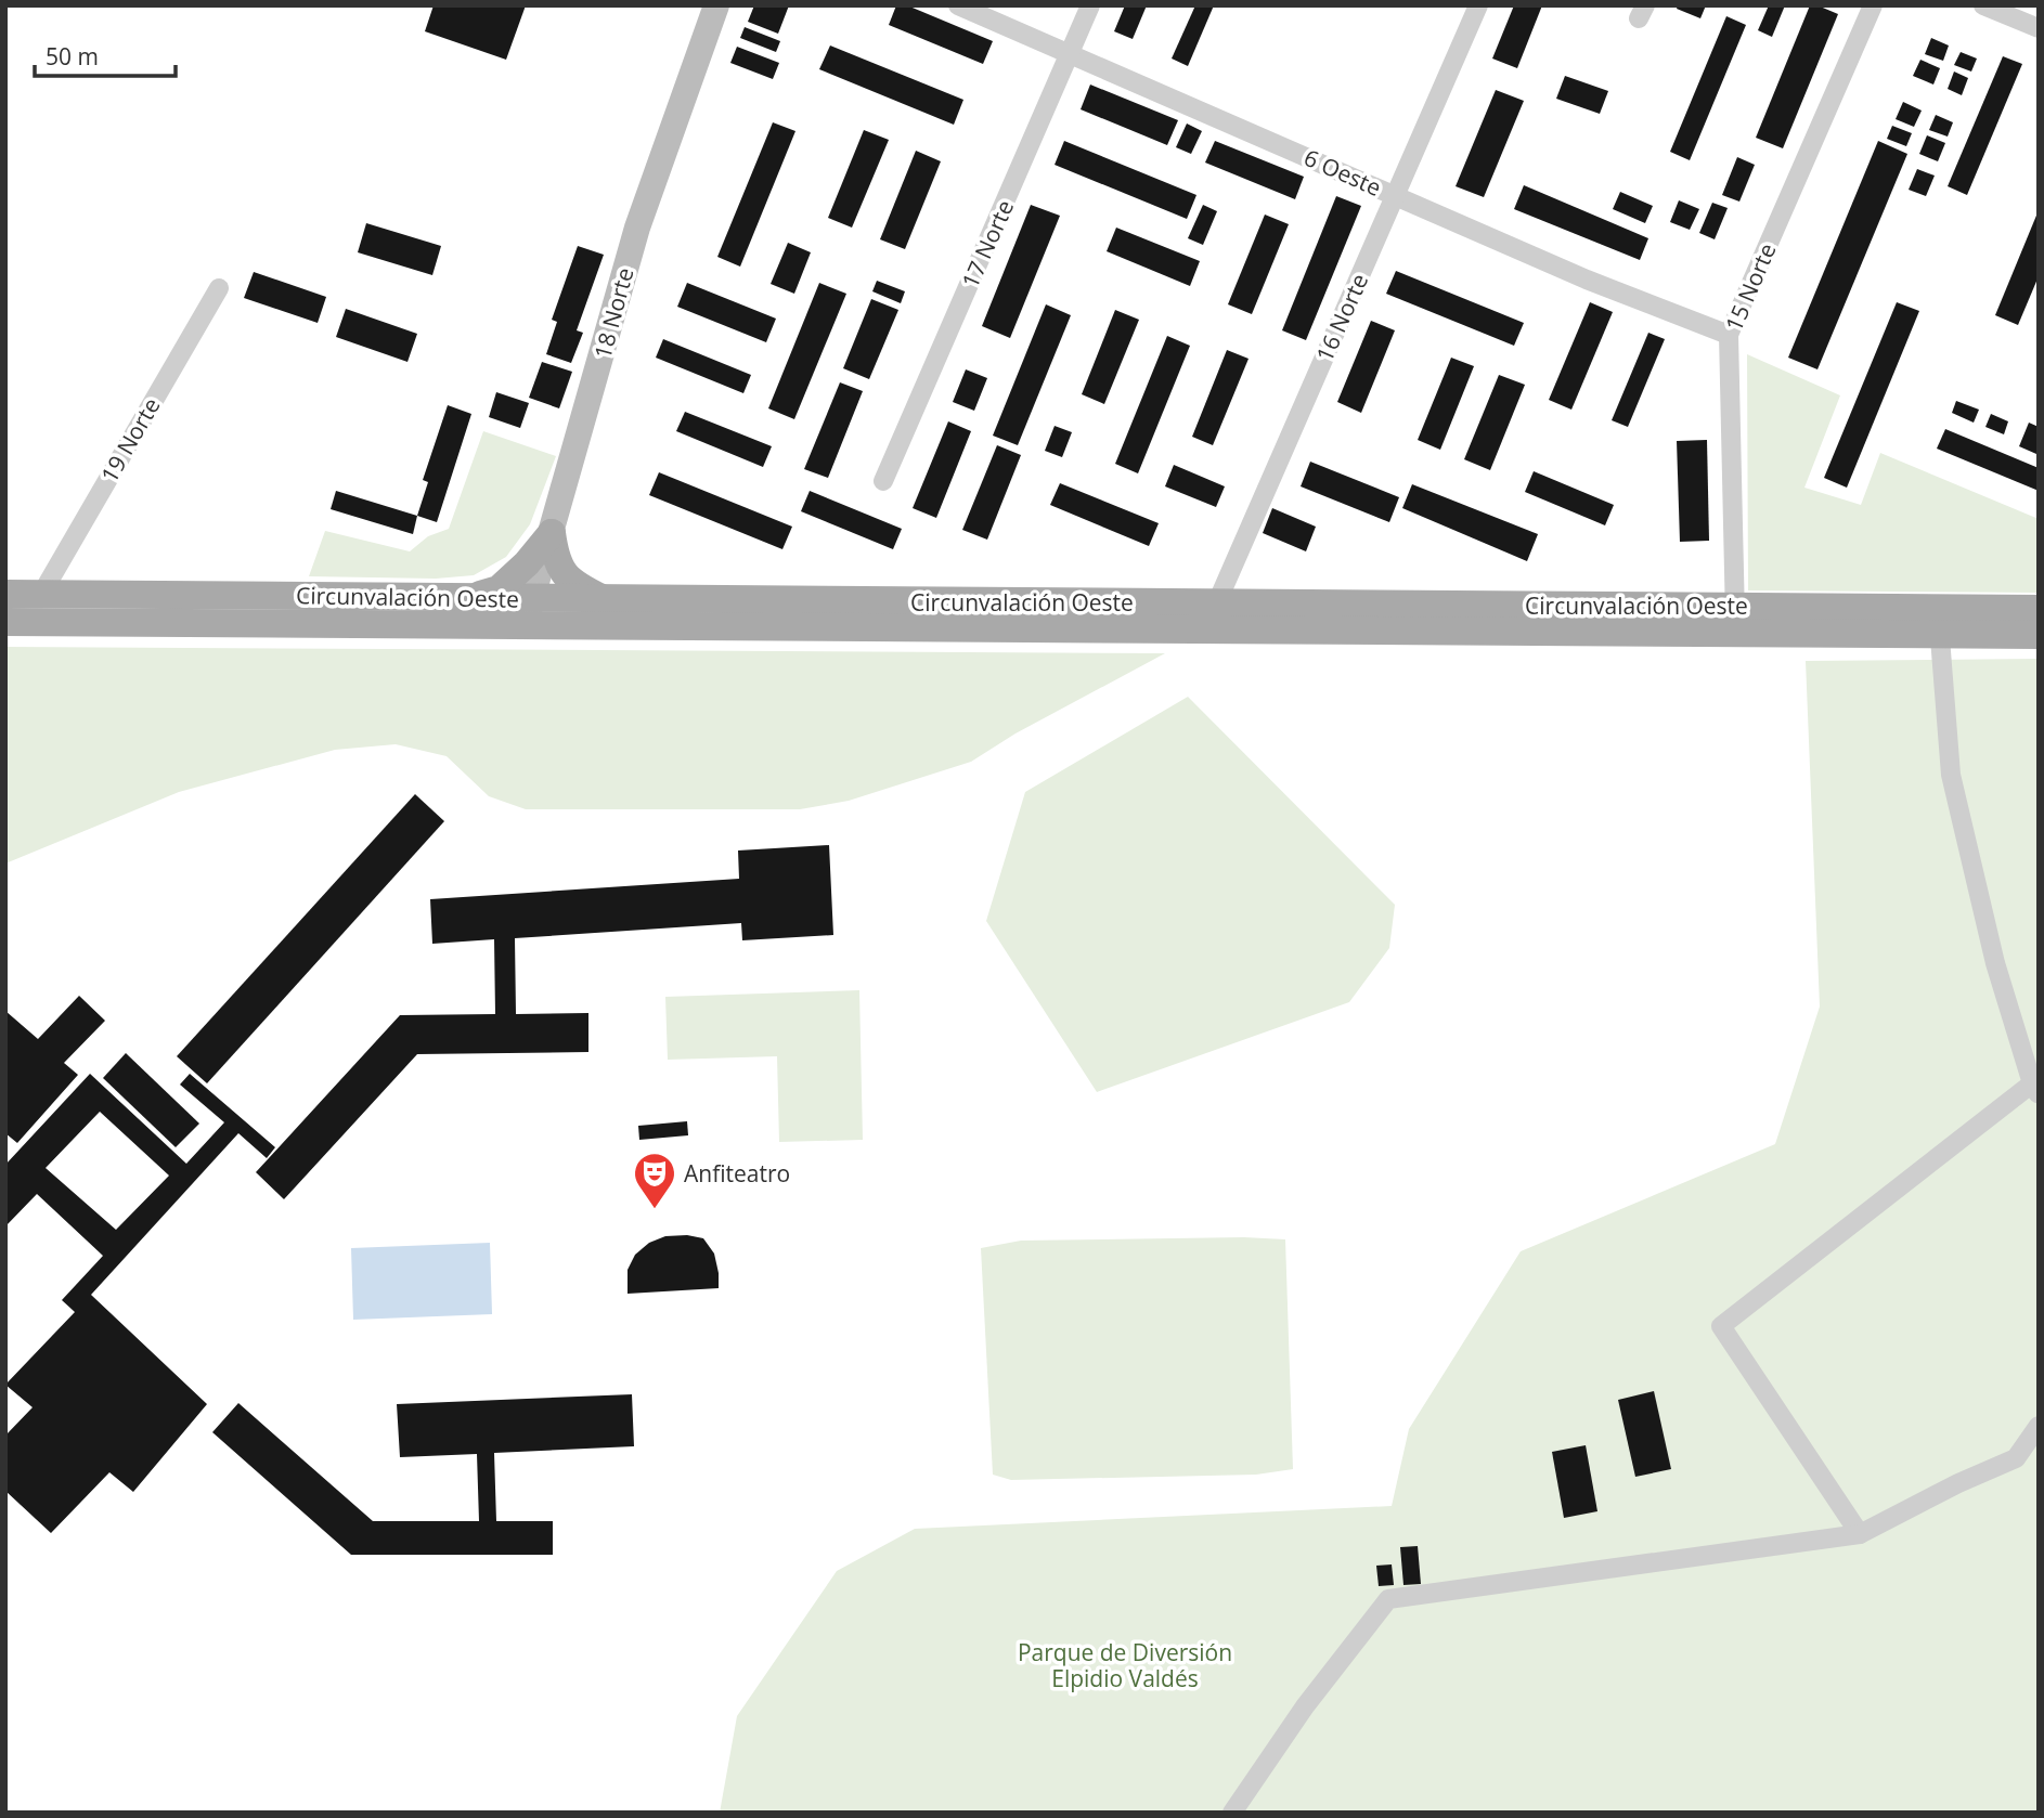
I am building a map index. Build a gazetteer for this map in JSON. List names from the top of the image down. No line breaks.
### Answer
{"streets":{"main road":["18 Norte","Circunvalación Oeste"],"street":["6 Oeste","17 Norte","15 Norte","16 Norte","19 Norte"]},"crossings":[["6 Oeste","17 Norte"],["6 Oeste","15 Norte"],["6 Oeste","16 Norte"],["15 Norte","Circunvalación Oeste"],["18 Norte","Circunvalación Oeste"],["16 Norte","Circunvalación Oeste"],["19 Norte","Circunvalación Oeste"]],"parks":["Parque de Diversión Elpidio Valdés"],"places":{"theatre":["Anfiteatro"]},"scale_bar":"50 m"}
